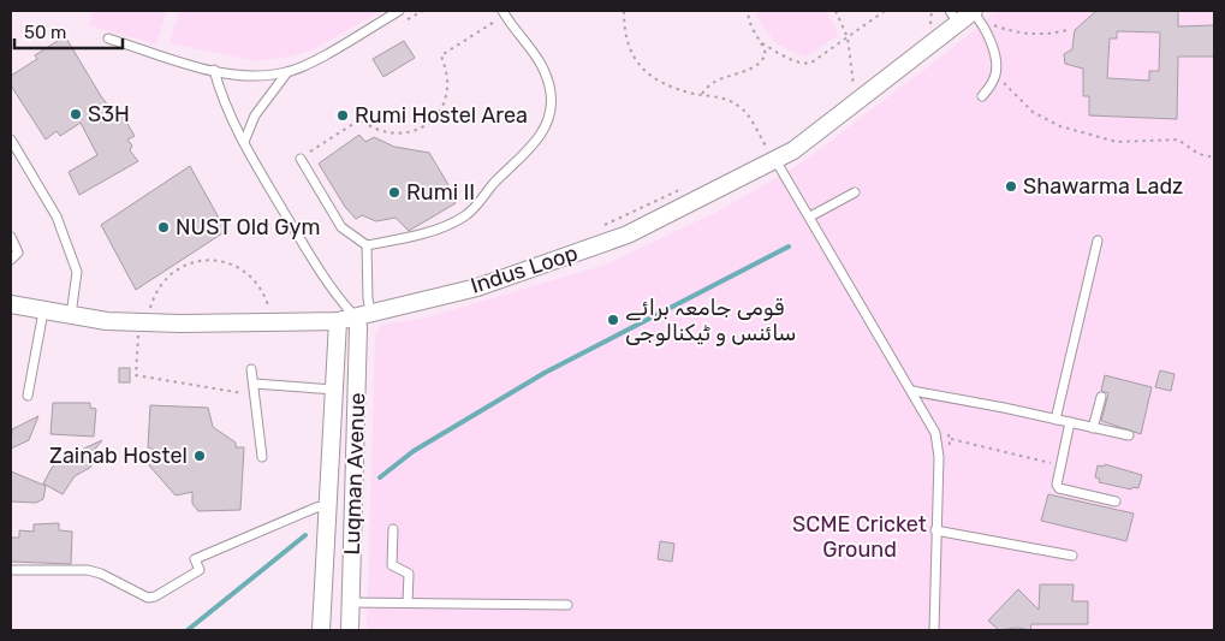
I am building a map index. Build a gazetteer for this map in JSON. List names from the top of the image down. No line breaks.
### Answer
{"streets":{"street":["Indus Loop","Luqman Avenue"]},"crossings":[["Indus Loop","Luqman Avenue"]],"parks":["SCME Cricket Ground"],"places":["S3H","Rumi Hostel Area","Shawarma Ladz","Rumi II","NUST Old Gym","قومی جامعہ برائے سائنس و ٹیکنالوجی","Zainab Hostel"],"scale_bar":"50 m"}
